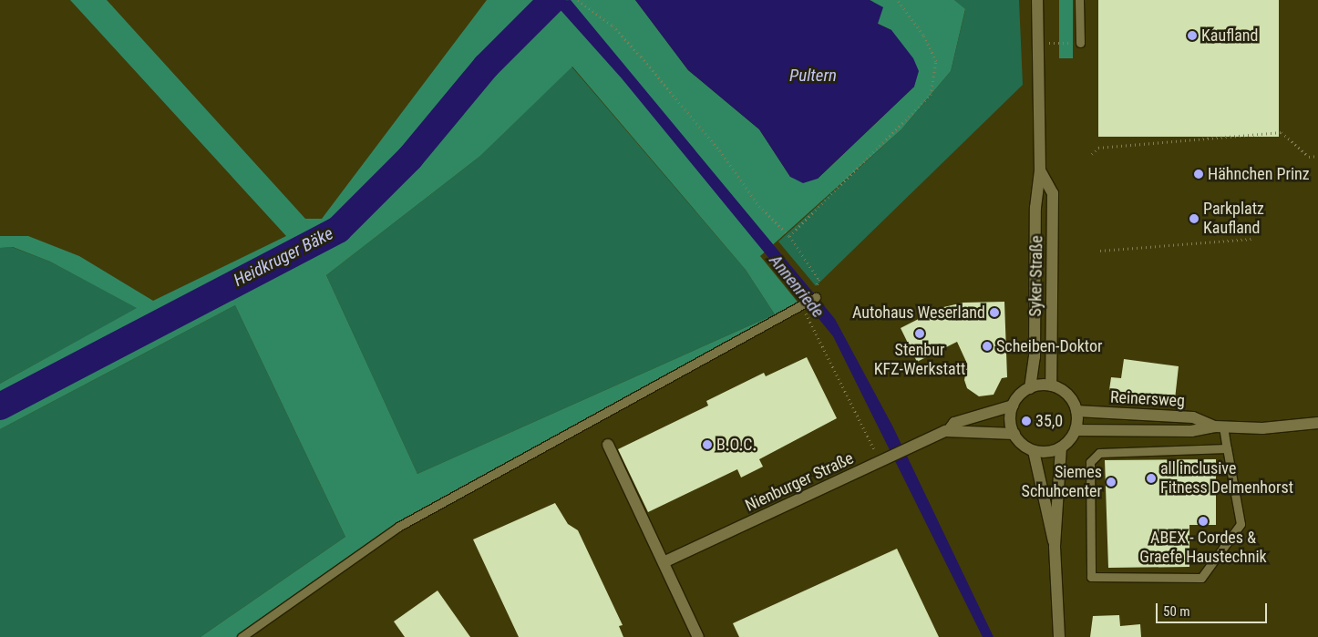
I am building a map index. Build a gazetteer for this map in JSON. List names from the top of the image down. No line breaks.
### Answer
{"streets":{"main road":["Syker Straße","Reinersweg","Nienburger Straße"]},"crossings":[["Syker Straße","Reinersweg"],["Syker Straße","Nienburger Straße"],["Reinersweg","Nienburger Straße"]],"water":["Pultern","Heidkruger Bäke","Annenriede"],"places":["Kaufland","Hähnchen Prinz","Parkplatz Kaufland","Autohaus Weserland","Stenbur KFZ-Werkstatt","Scheiben-Doktor","35,0","B.O.C.","all inclusive Fitness Delmenhorst","Siemes Schuhcenter","ABEX - Cordes & Graefe Haustechnik"],"scale_bar":"50 m"}
